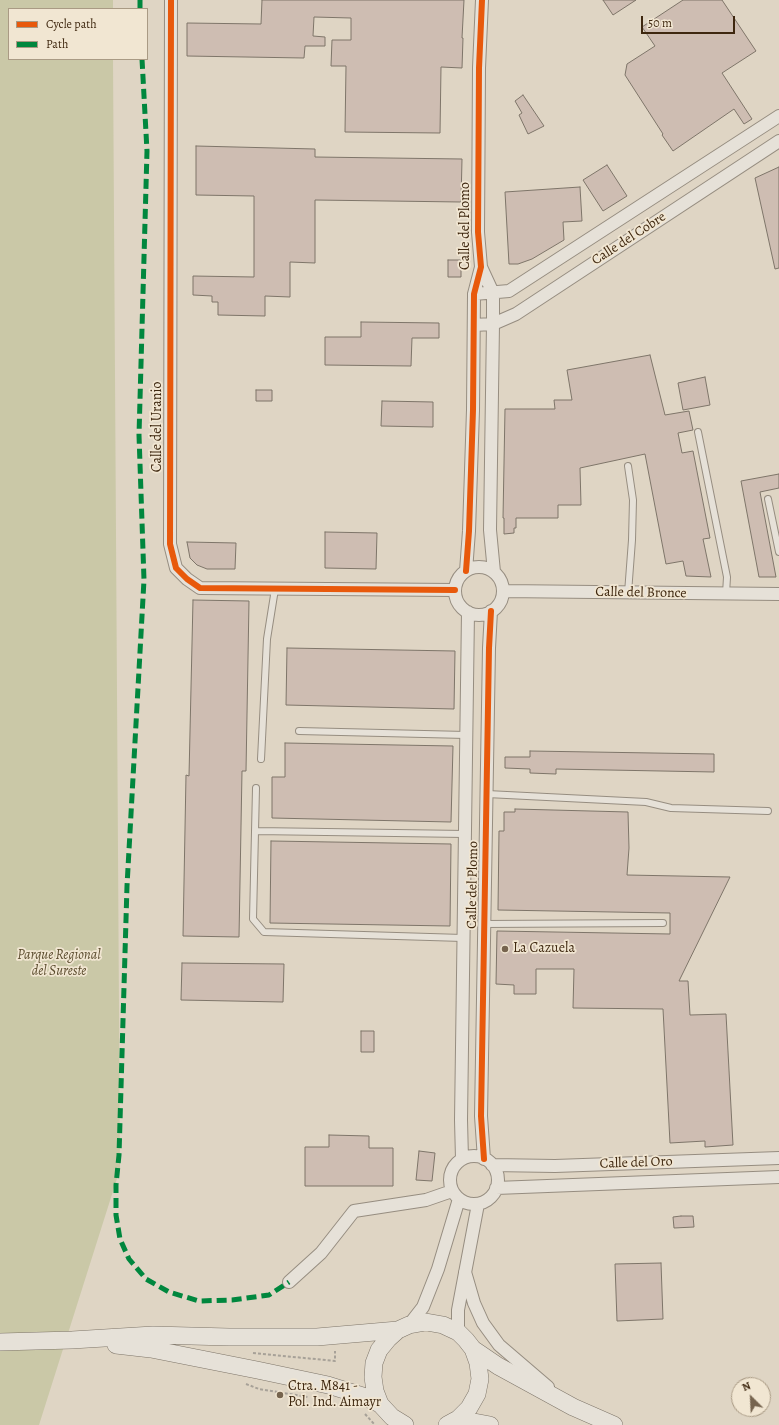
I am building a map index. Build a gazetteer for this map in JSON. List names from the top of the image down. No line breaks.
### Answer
{"streets":{"street":["Calle del Plomo","Calle del Cobre","Calle del Uranio","Calle del Bronce","Calle del Oro"]},"crossings":[["Calle del Plomo","Calle del Cobre"],["Calle del Plomo","Calle del Uranio"],["Calle del Plomo","Calle del Bronce"],["Calle del Plomo","Calle del Oro"],["Calle del Uranio","Calle del Bronce"]],"parks":["Parque Regional del Sureste"],"places":["La Cazuela","Ctra. M841 - Pol. Ind. Aimayr"],"legend":["Cycle path","Path"],"scale_bar":"50 m","north":"top left"}
